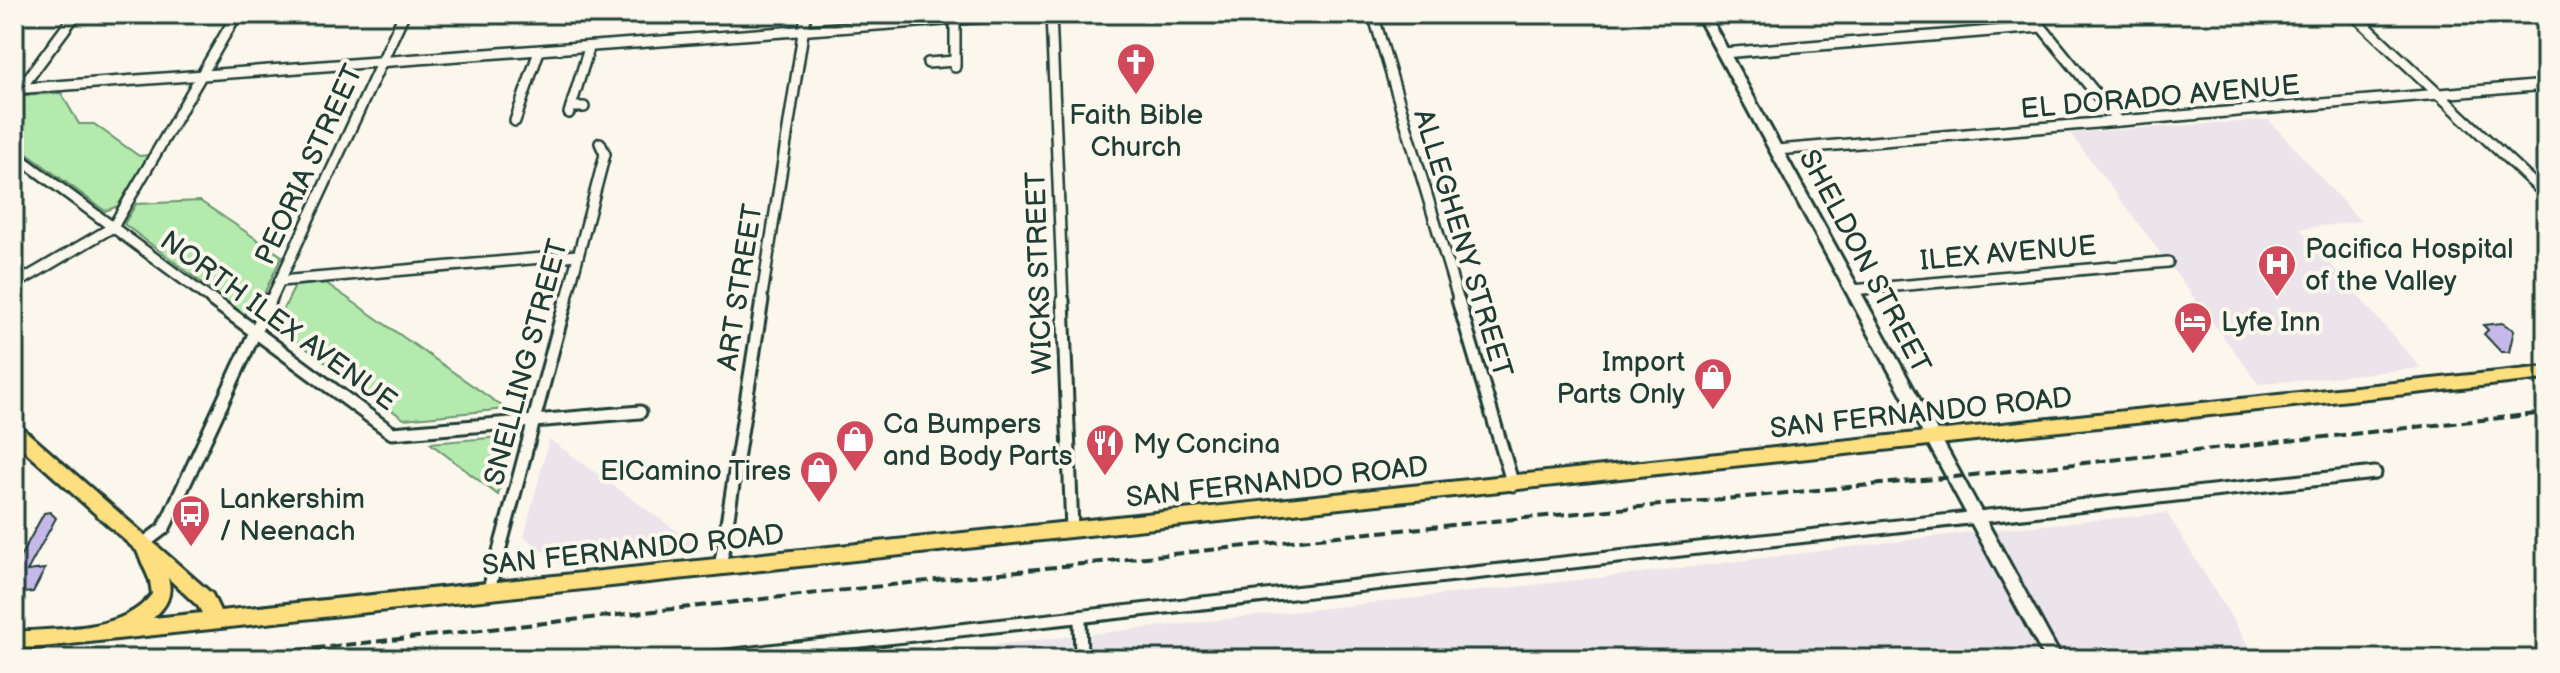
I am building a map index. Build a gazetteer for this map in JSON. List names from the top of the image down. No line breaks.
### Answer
{"streets":{"main road":["SHELDON STREET","SAN FERNANDO ROAD"],"street":["EL DORADO AVENUE","PEORIA STREET","ALLEGHENY STREET","ILEX AVENUE","WICKS STREET","ART STREET","NORTH ILEX AVENUE","SNELLING STREET"]},"crossings":[["EL DORADO AVENUE","SHELDON STREET"],["PEORIA STREET","NORTH ILEX AVENUE"],["ALLEGHENY STREET","SAN FERNANDO ROAD"],["ILEX AVENUE","SHELDON STREET"],["SHELDON STREET","SAN FERNANDO ROAD"],["WICKS STREET","SAN FERNANDO ROAD"],["ART STREET","SAN FERNANDO ROAD"],["NORTH ILEX AVENUE","SNELLING STREET"],["SNELLING STREET","SAN FERNANDO ROAD"]],"places":{"church":["Faith Bible Church"],"hospital":["Pacifica Hospital of the Valley"],"hotel":["Lyfe Inn"],"shop":["Import Parts Only","Ca Bumpers and Body Parts","ElCamino Tires"],"restaurant":["My Concina"],"bus stop":["Lankershim / Neenach"]}}
